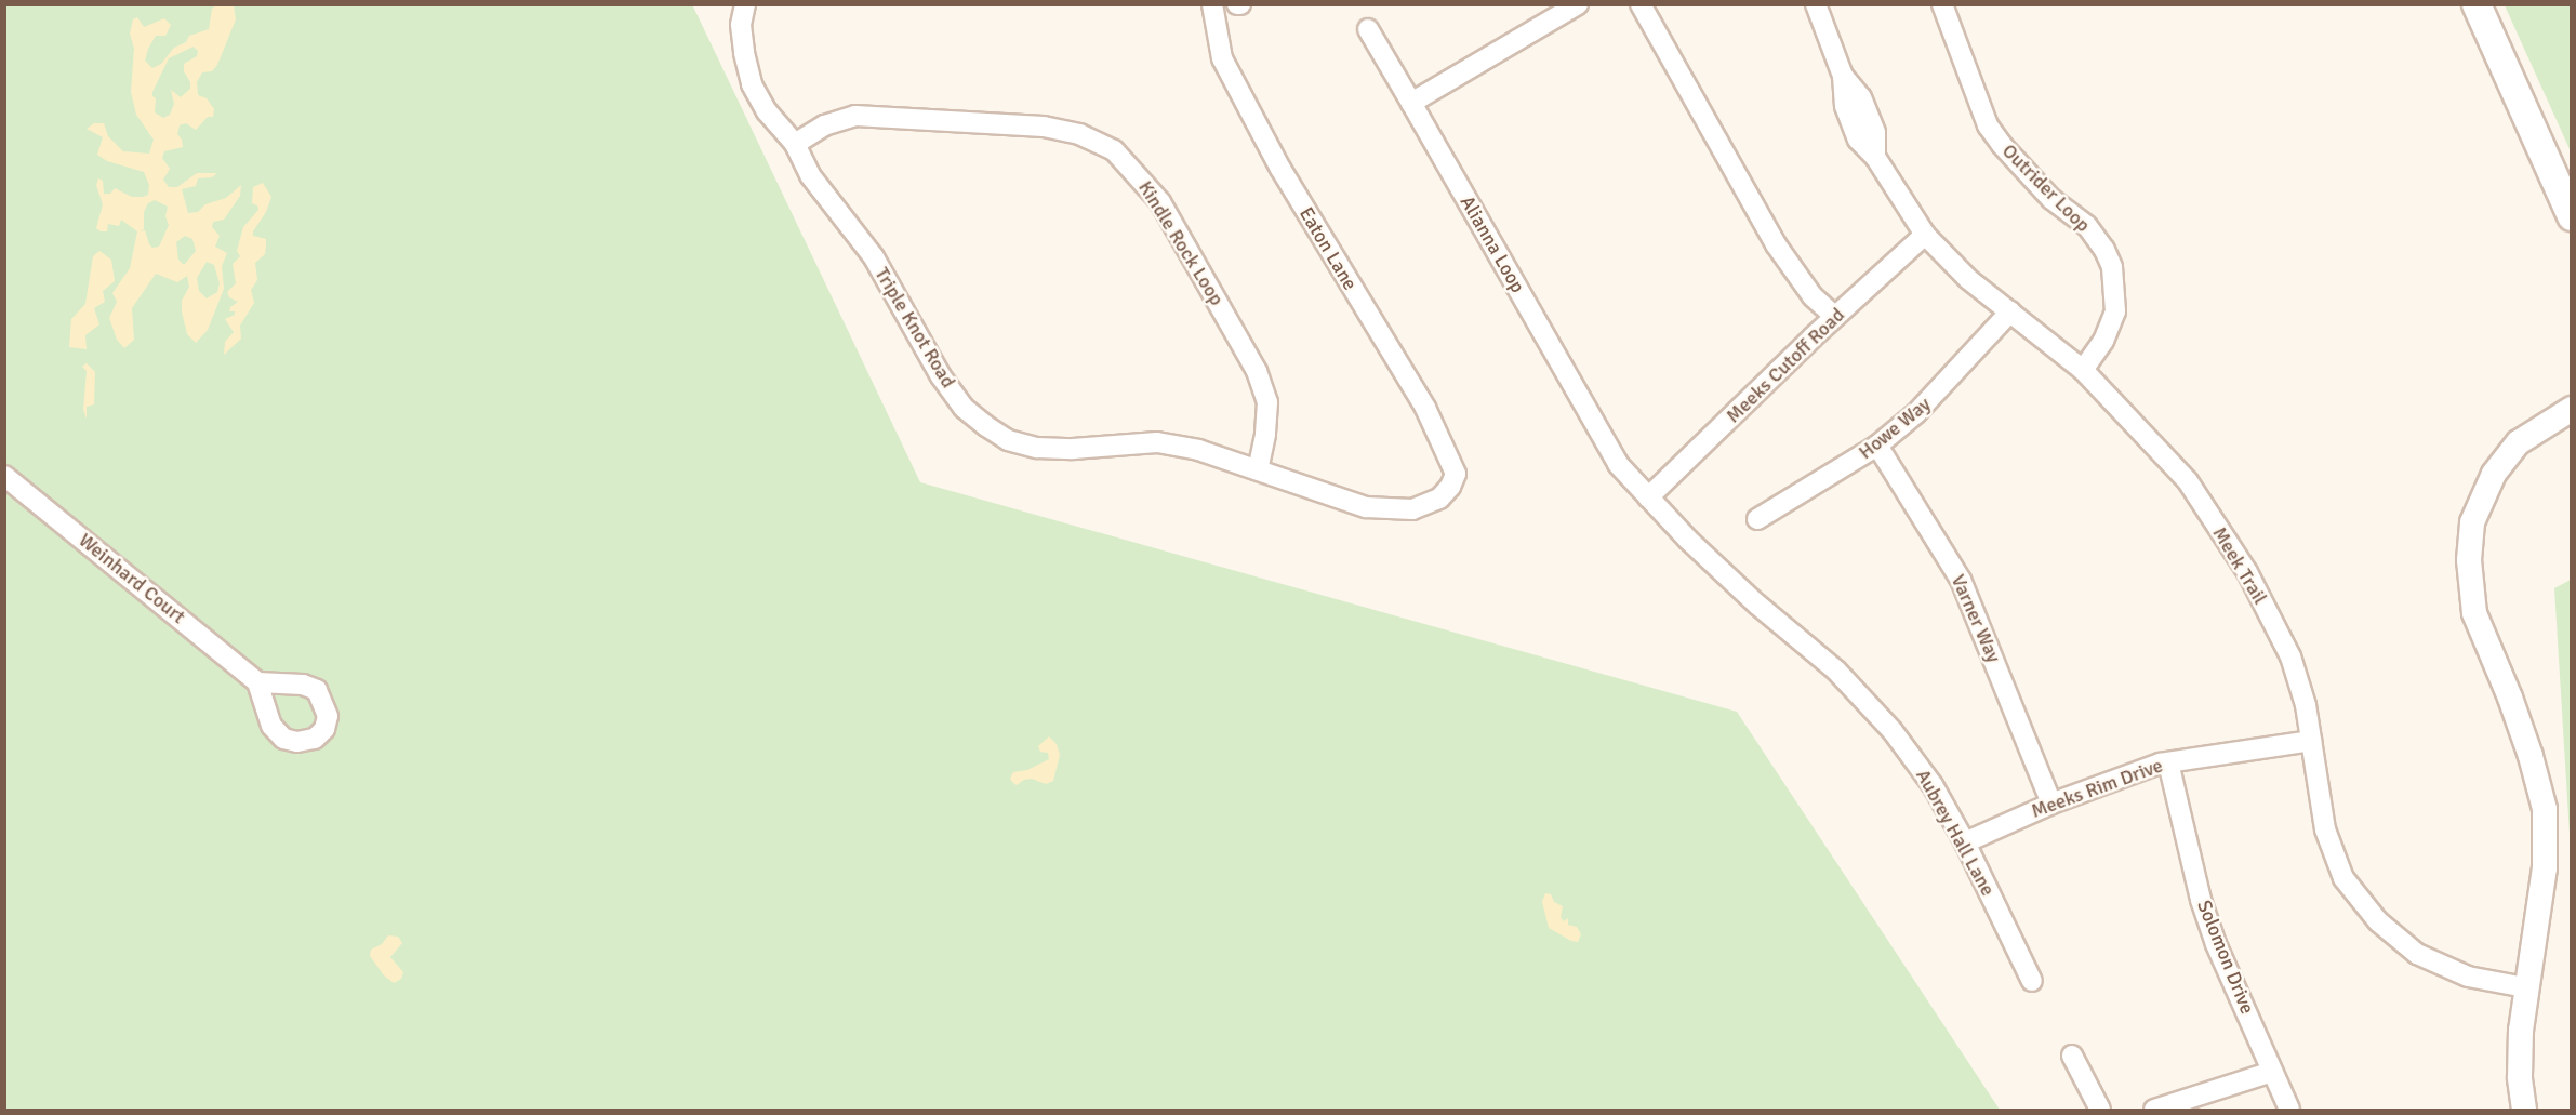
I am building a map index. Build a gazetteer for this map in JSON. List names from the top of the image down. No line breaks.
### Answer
{"streets":{"street":["Outrider Loop","Kindle Rock Loop","Alianna Loop","Eaton Lane","Triple Knot Road","Meeks Cutoff Road","Howe Way","Meek Trail","Weinhard Court","Varner Way","Meeks Rim Drive","Aubrey Hall Lane","Solomon Drive"]},"crossings":[["Outrider Loop","Meek Trail"],["Kindle Rock Loop","Triple Knot Road"],["Alianna Loop","Meeks Cutoff Road"],["Alianna Loop","Aubrey Hall Lane"],["Eaton Lane","Triple Knot Road"],["Meeks Cutoff Road","Meek Trail"],["Howe Way","Meek Trail"],["Howe Way","Varner Way"],["Meek Trail","Meeks Rim Drive"],["Varner Way","Meeks Rim Drive"],["Meeks Rim Drive","Aubrey Hall Lane"],["Meeks Rim Drive","Solomon Drive"]]}
